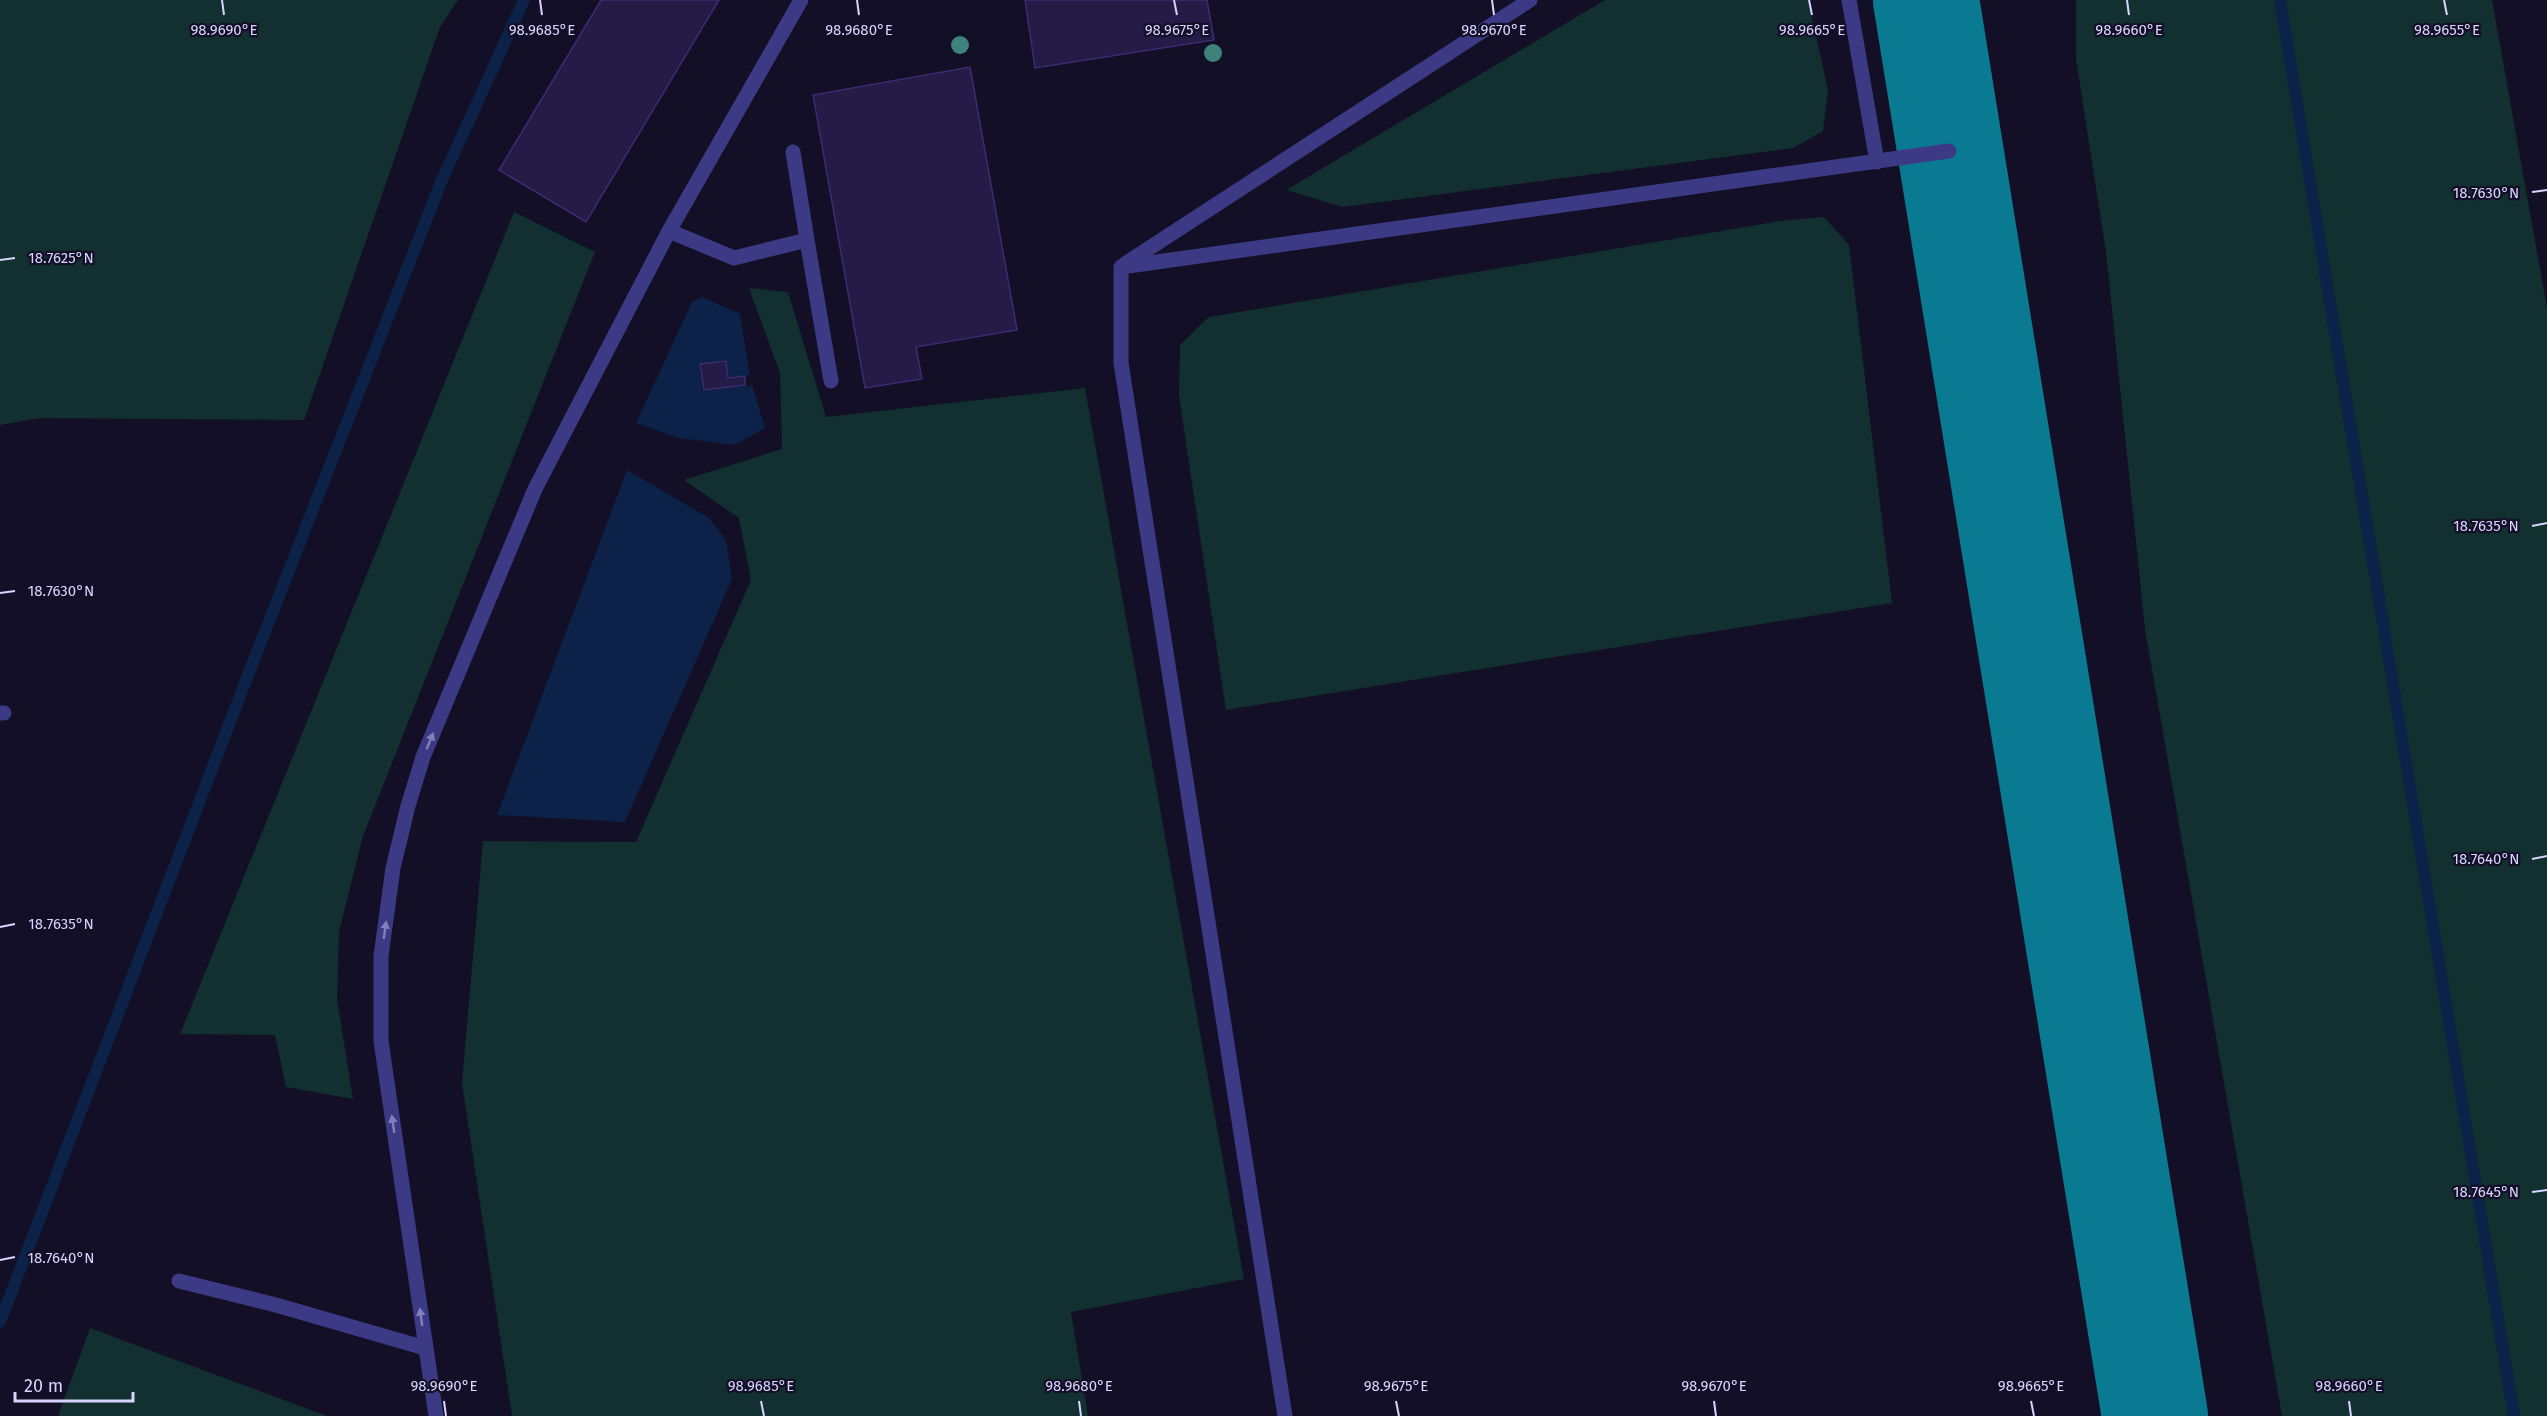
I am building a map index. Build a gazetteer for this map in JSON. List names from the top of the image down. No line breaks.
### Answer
{"scale_bar":"20 m","coordinates":["98.9690°E","98.9685°E","98.9680°E","98.9675°E","98.9670°E","98.9665°E","98.9660°E","98.9655°E","18.7630°N","18.7625°N","18.7635°N","18.7640°N","18.7645°N"]}
